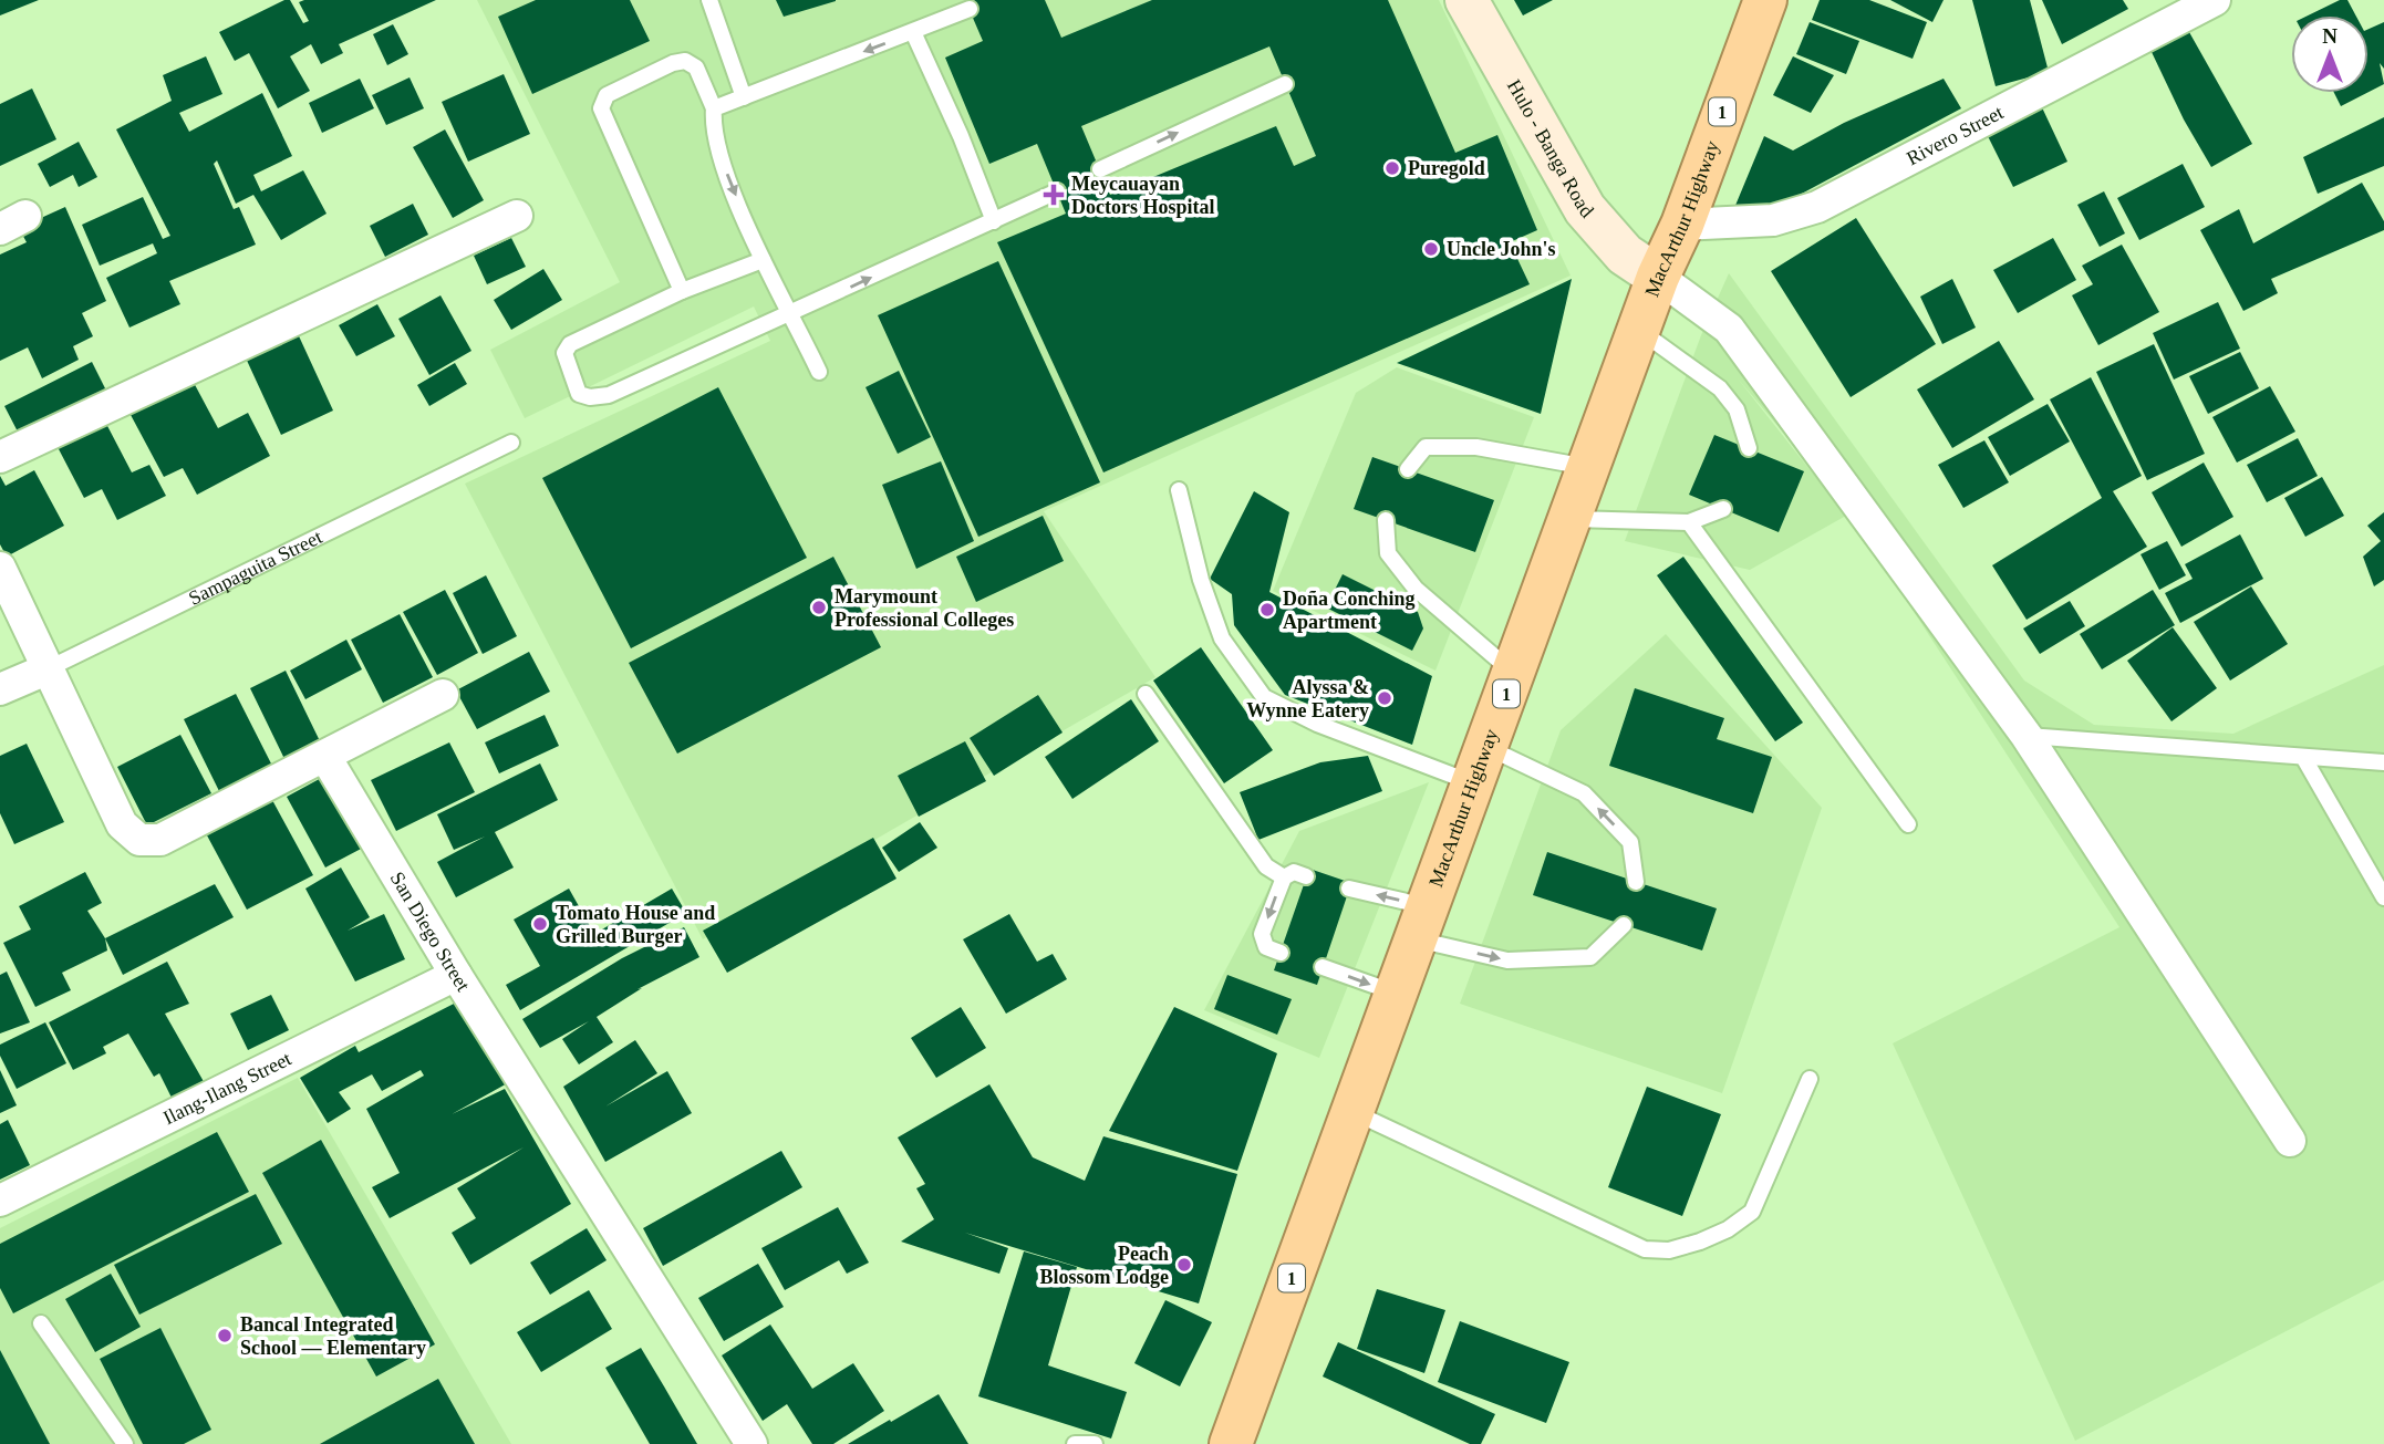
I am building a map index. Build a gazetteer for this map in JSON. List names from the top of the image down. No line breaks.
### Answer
{"streets":{"highway":["1","MacArthur Highway"],"main road":["Hulo - Banga Road"],"street":["Rivero Street","Sampaguita Street","San Diego Street","Ilang-Ilang Street"]},"crossings":[["Rivero Street","MacArthur Highway"],["Hulo - Banga Road","MacArthur Highway"],["San Diego Street","Ilang-Ilang Street"]],"places":{"other":["Puregold","Uncle John's","Marymount Professional Colleges","Doña Conching Apartment","Alyssa & Wynne Eatery","Tomato House and Grilled Burger","Peach Blossom Lodge","Bancal Integrated School — Elementary"],"health":["Meycauayan Doctors Hospital"]},"north":"top"}
